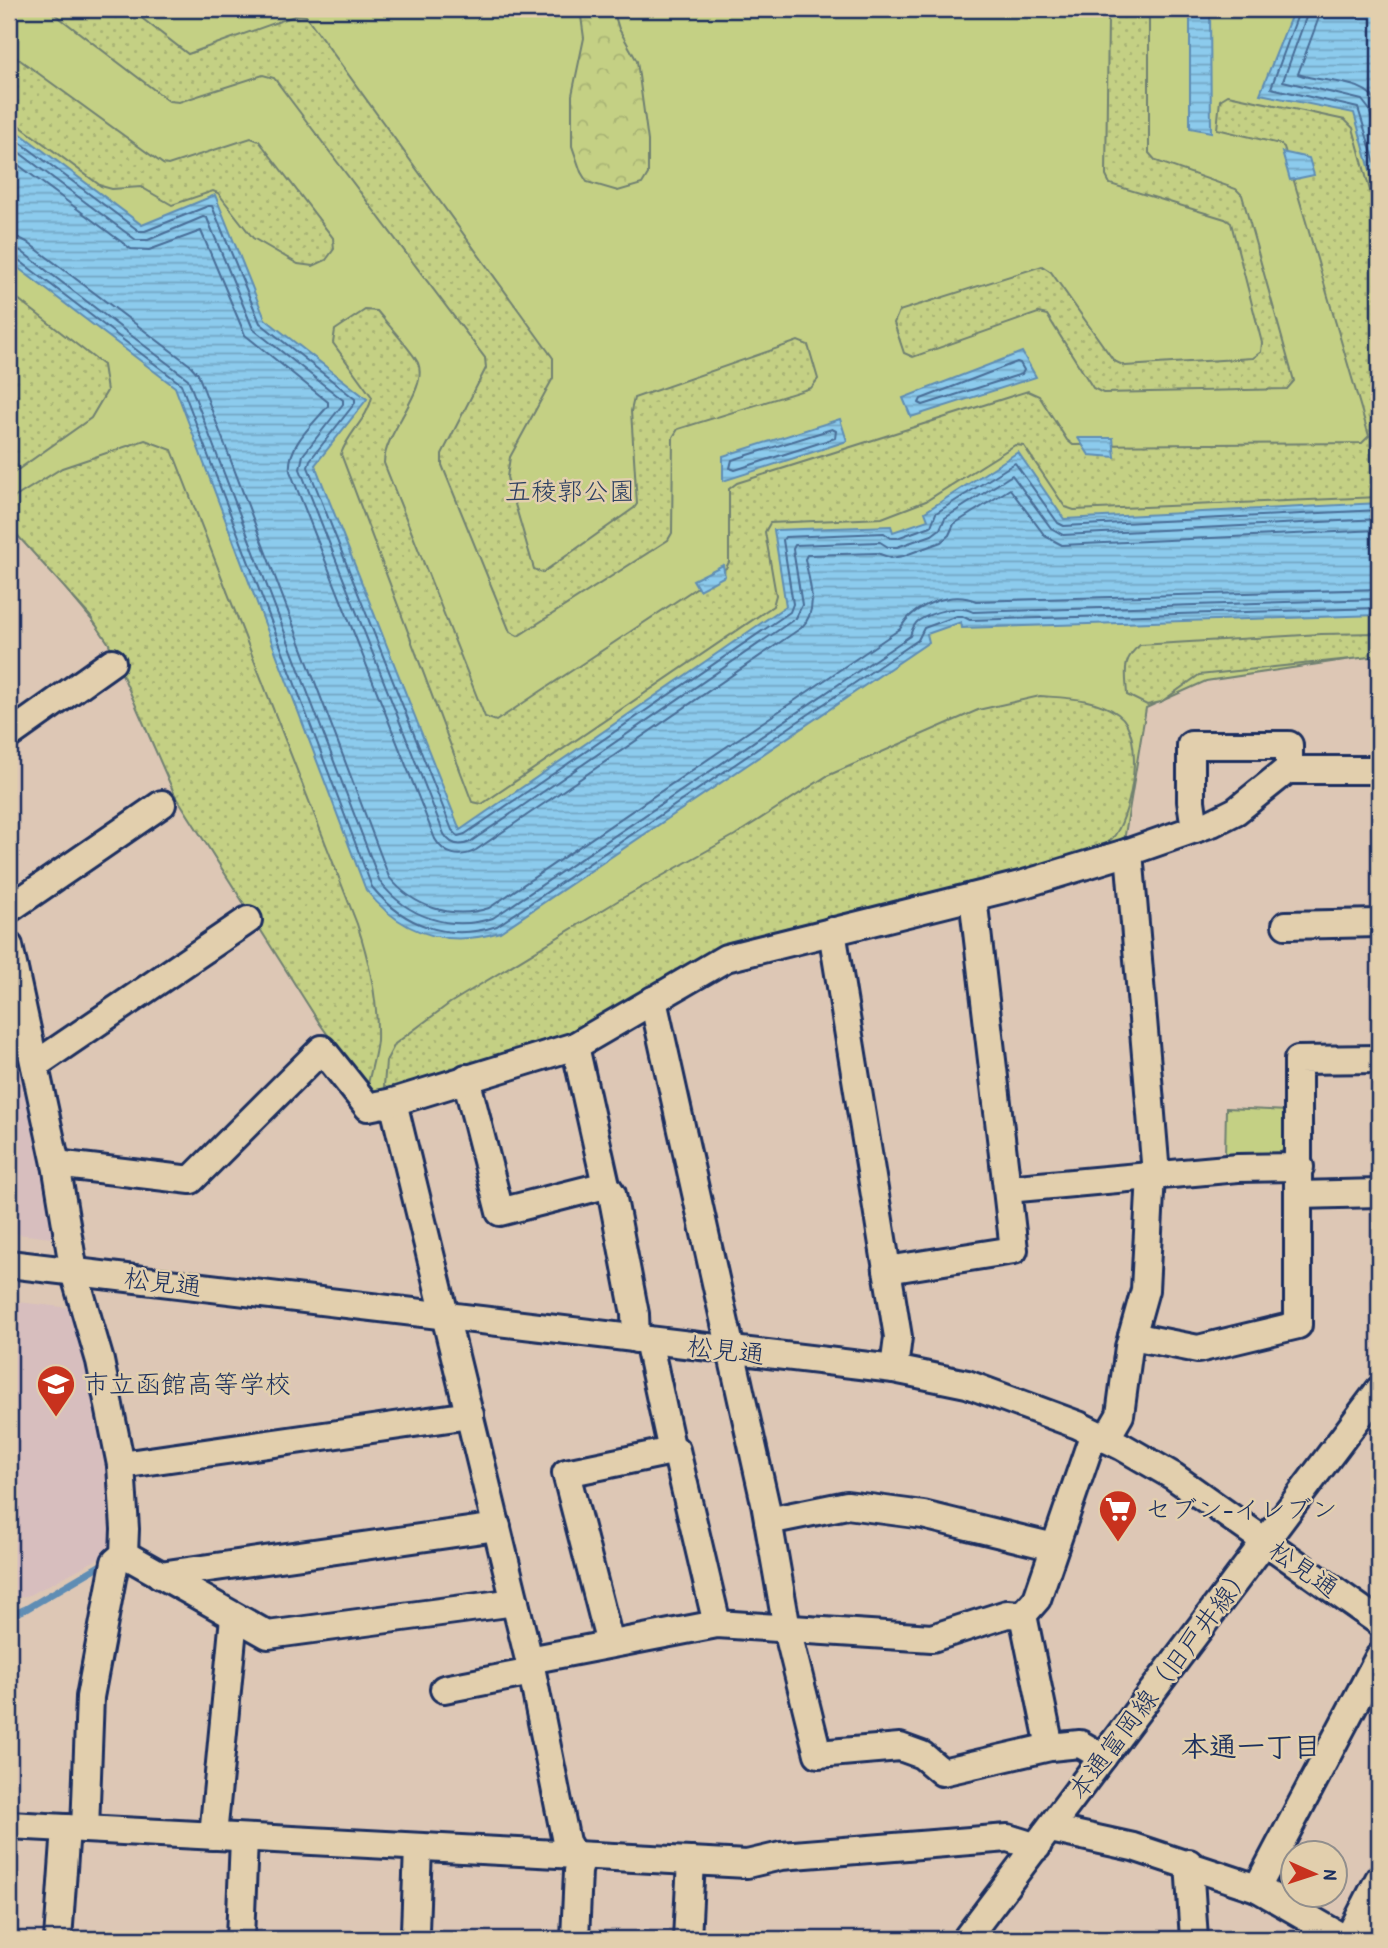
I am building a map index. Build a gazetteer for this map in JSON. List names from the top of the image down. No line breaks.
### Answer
{"streets":{"street":["松見通","本通富岡線（旧戸井線）"]},"crossings":[["松見通","本通富岡線（旧戸井線）"]],"districts":["本通一丁目"],"parks":["五稜郭公園"],"places":{"school or university":["市立函館高等学校"],"supermarket":["セブン-イレブン"]},"north":"right"}
